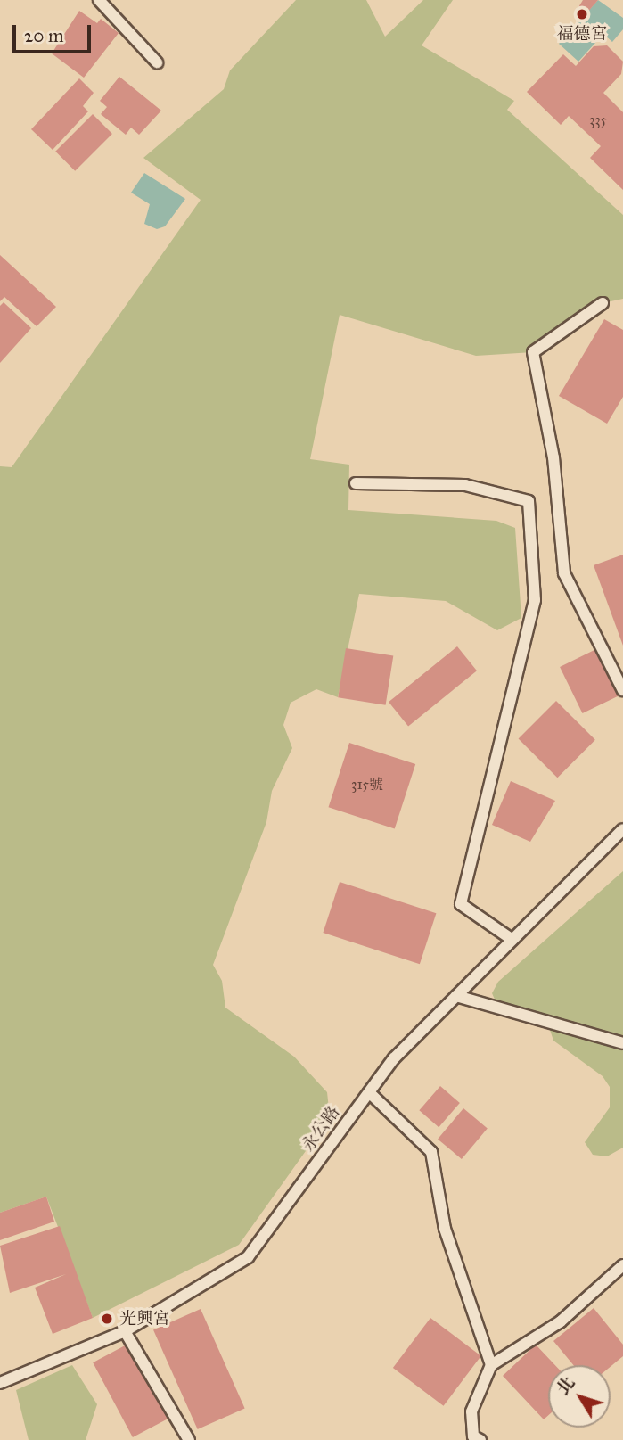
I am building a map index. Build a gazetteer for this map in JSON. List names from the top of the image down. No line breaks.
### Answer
{"streets":{"lane":["永公路"]},"places":["福德宮","光興宮"],"house_numbers":["335","315號"],"scale_bar":"20 m","north":"top left"}
